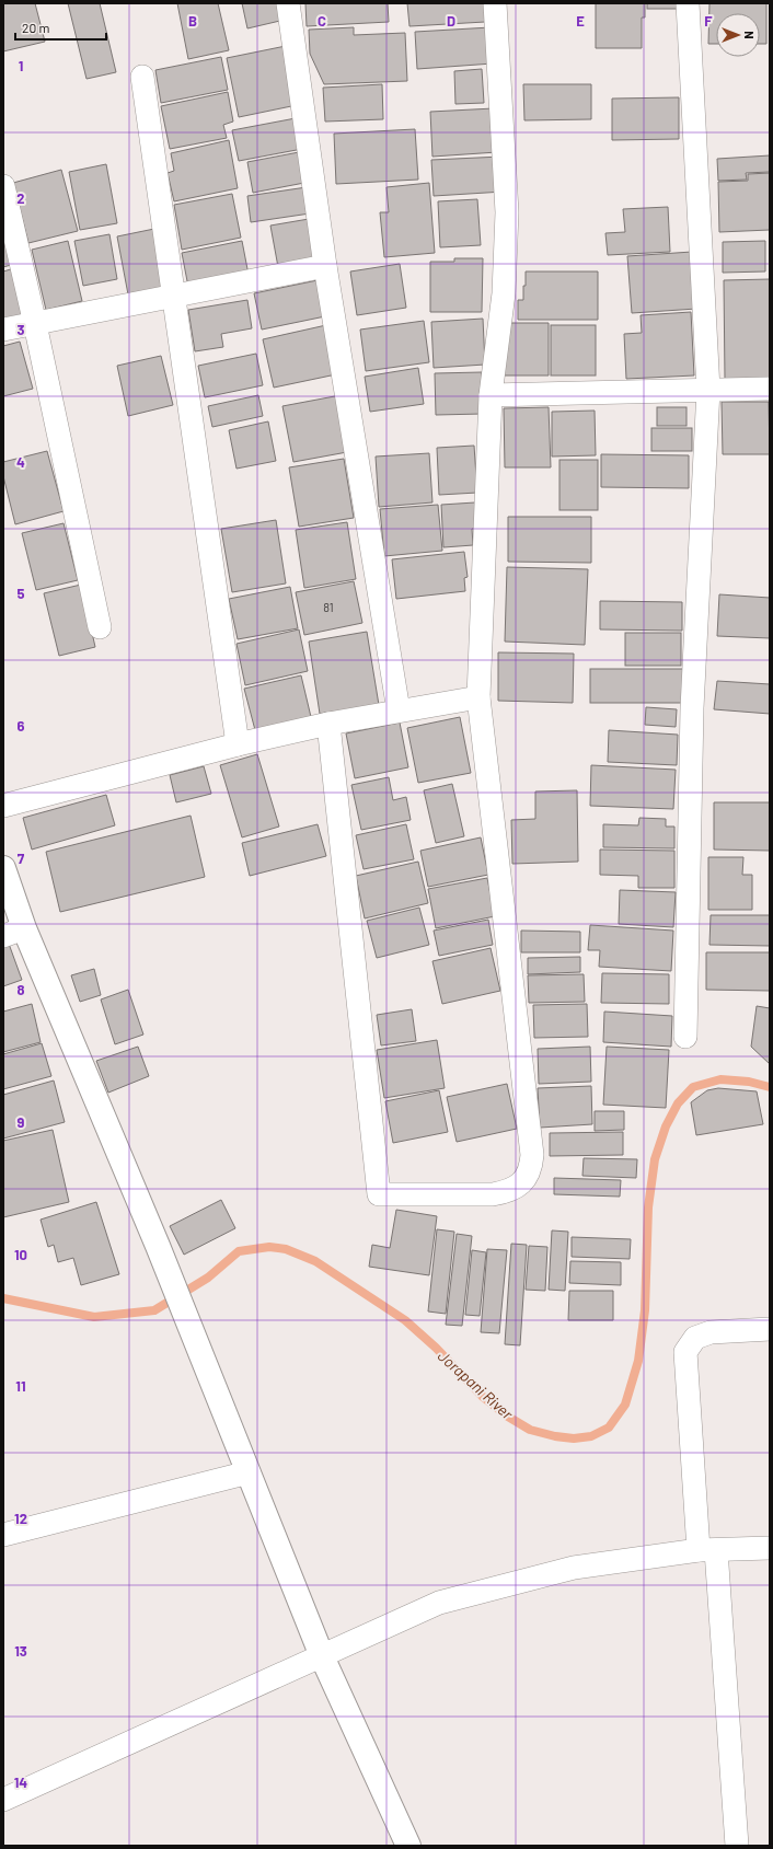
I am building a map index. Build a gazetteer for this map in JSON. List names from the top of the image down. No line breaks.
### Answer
{"water":["Jorapani River"],"house_numbers":["81"],"scale_bar":"20 m","north":"right","grid":{"columns":["B","C","D","E","F"],"rows":["1","2","3","4","5","6","7","8","9","10","11","12","13","14"]}}
